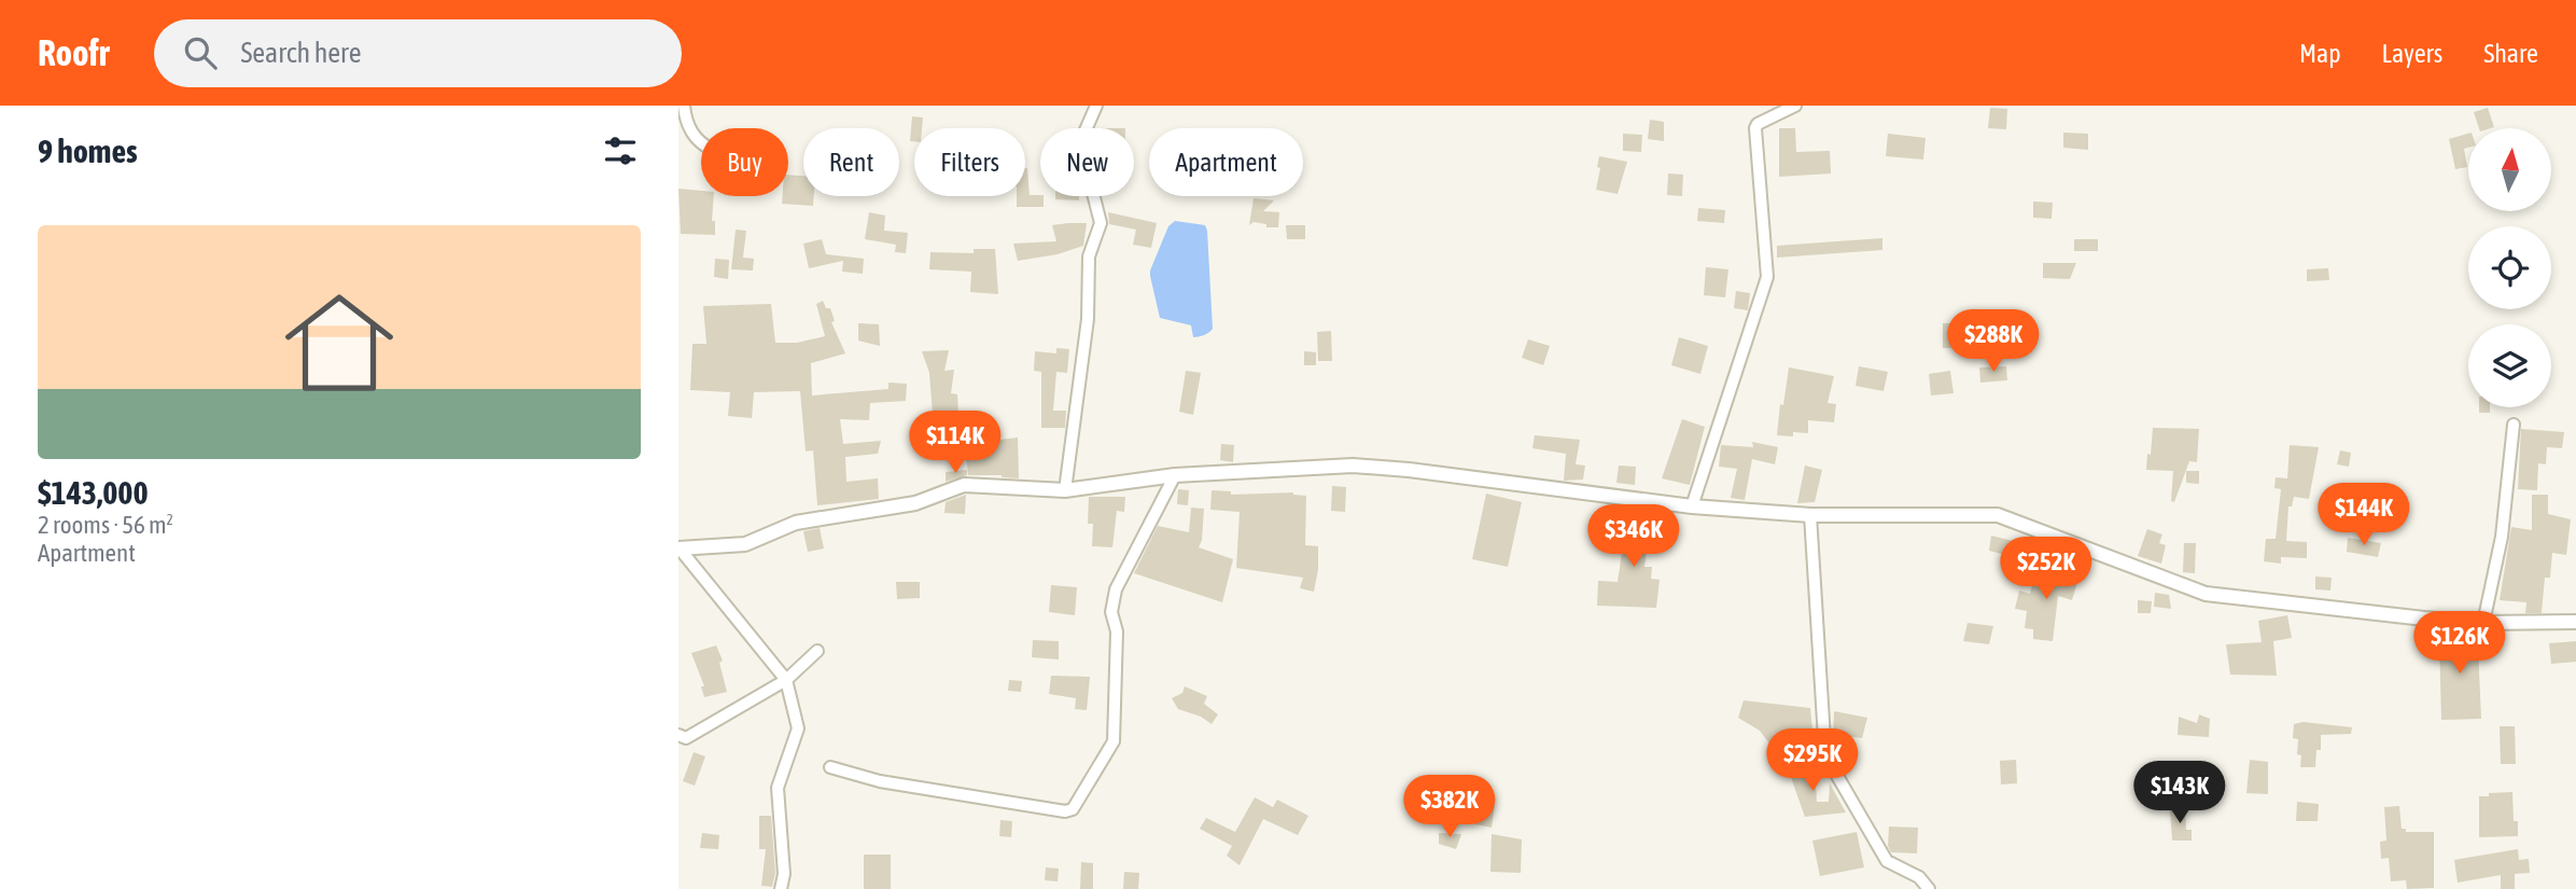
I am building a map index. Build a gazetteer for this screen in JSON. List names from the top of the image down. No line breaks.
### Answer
{"north":"top","page":{"header":"Roofr","search":"Search here","nav":["Map","Layers","Share"],"heading":"9 homes","chip":["Buy","Rent","Filters","New","Apartment"],"list":[{"name":"$143,000","note":"2 rooms · 56 m² · Apartment"}],"price":["$288K","$114K","$144K","$346K","$252K","$126K","$295K","$143K","$382K"]}}
